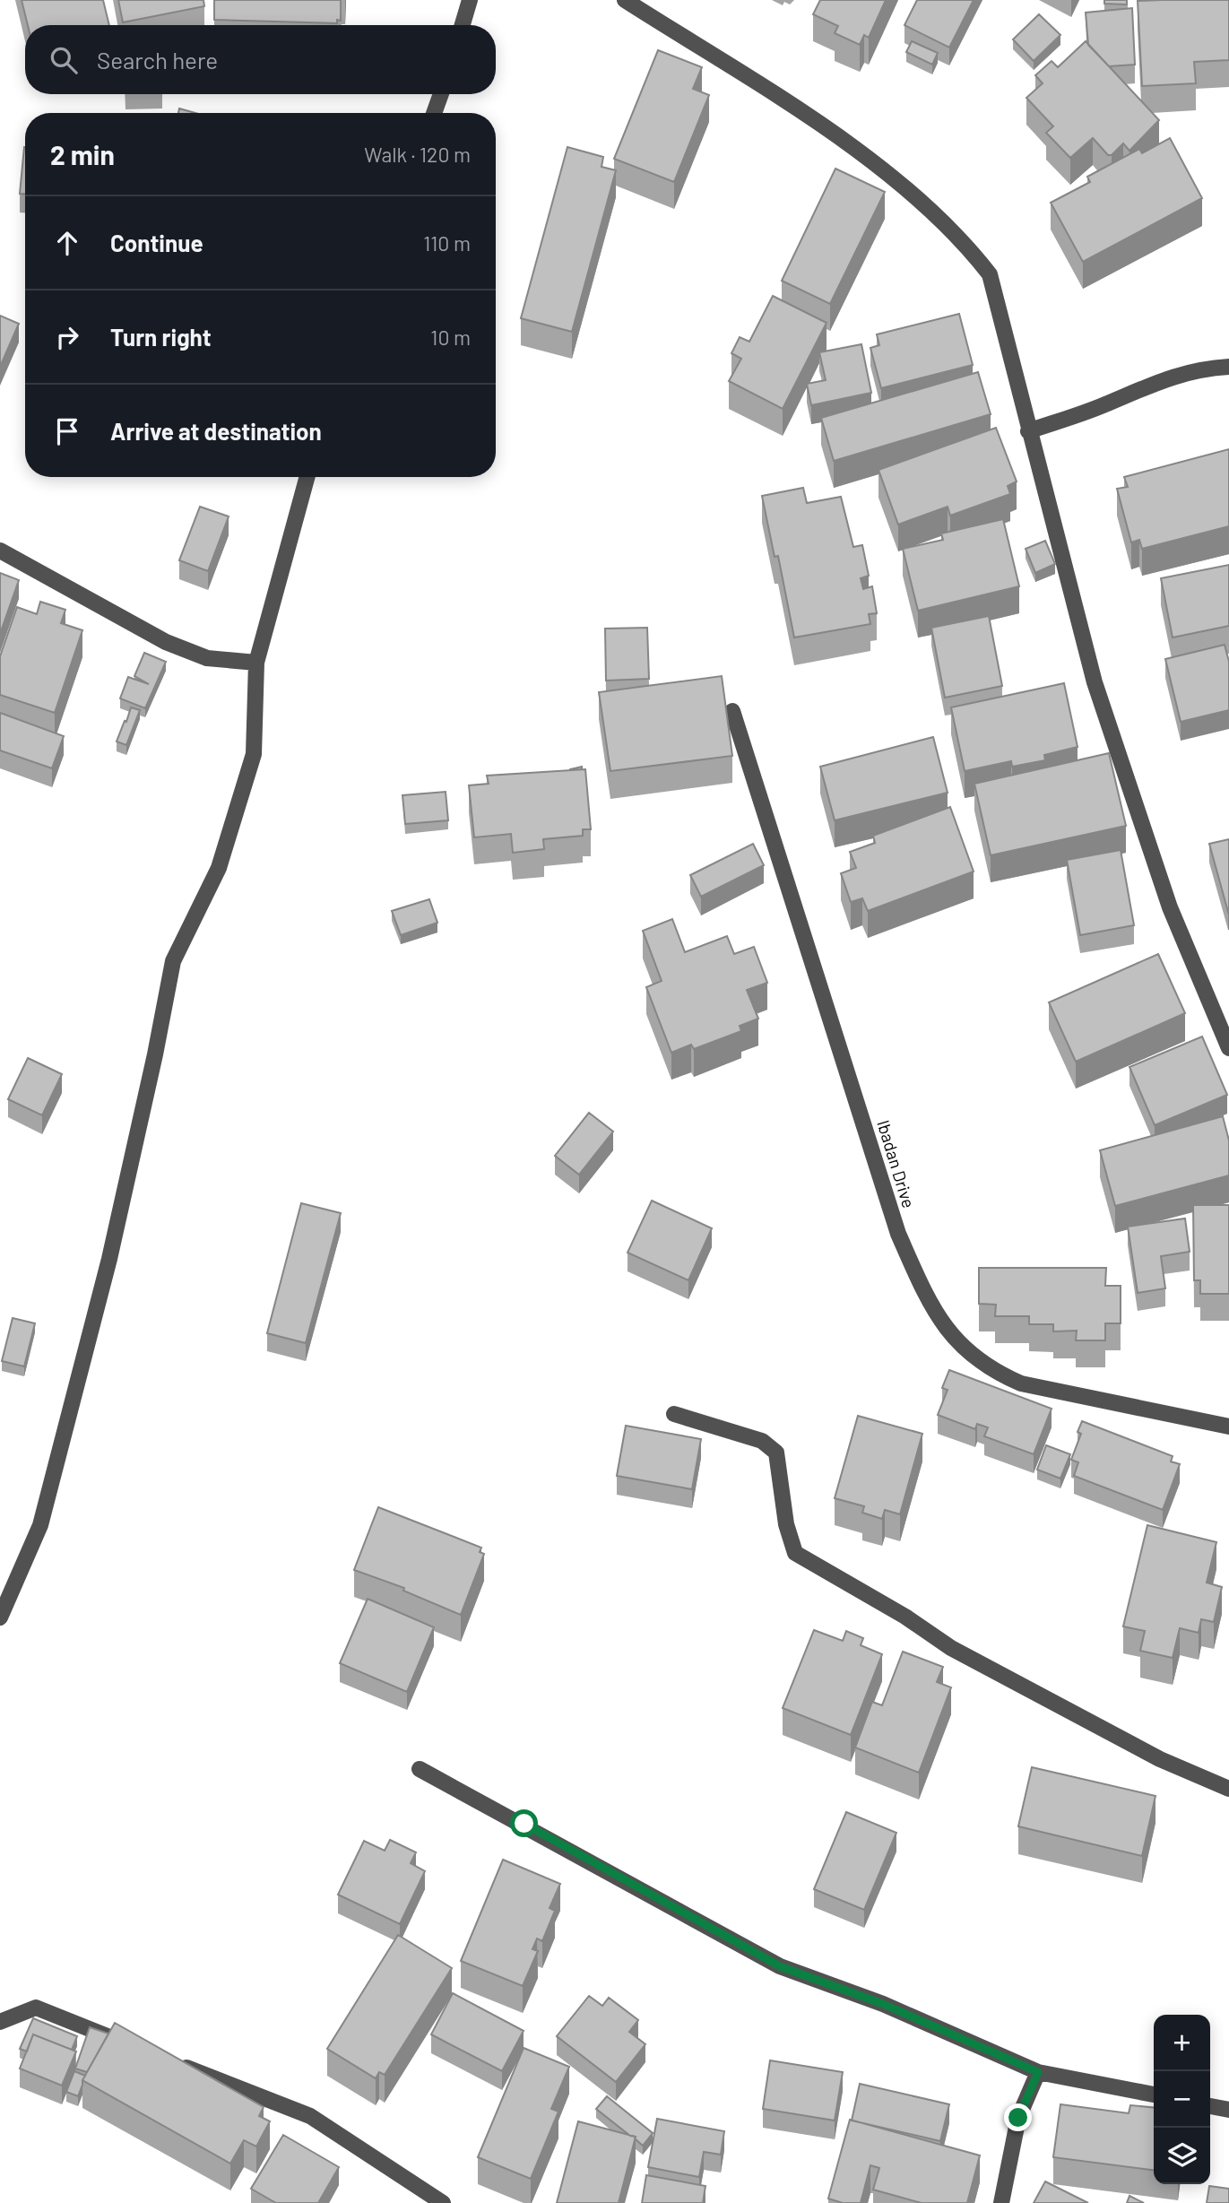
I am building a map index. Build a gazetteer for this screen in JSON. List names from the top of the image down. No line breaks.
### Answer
{"streets":{"street":["Ibadan Drive"]},"page":{"search":"Search here","heading":["2 min","Walk · 120 m"],"list":[["Continue","110 m"],["Turn right","10 m"],"Arrive at destination"],"map_buttons":["+","−"]}}
